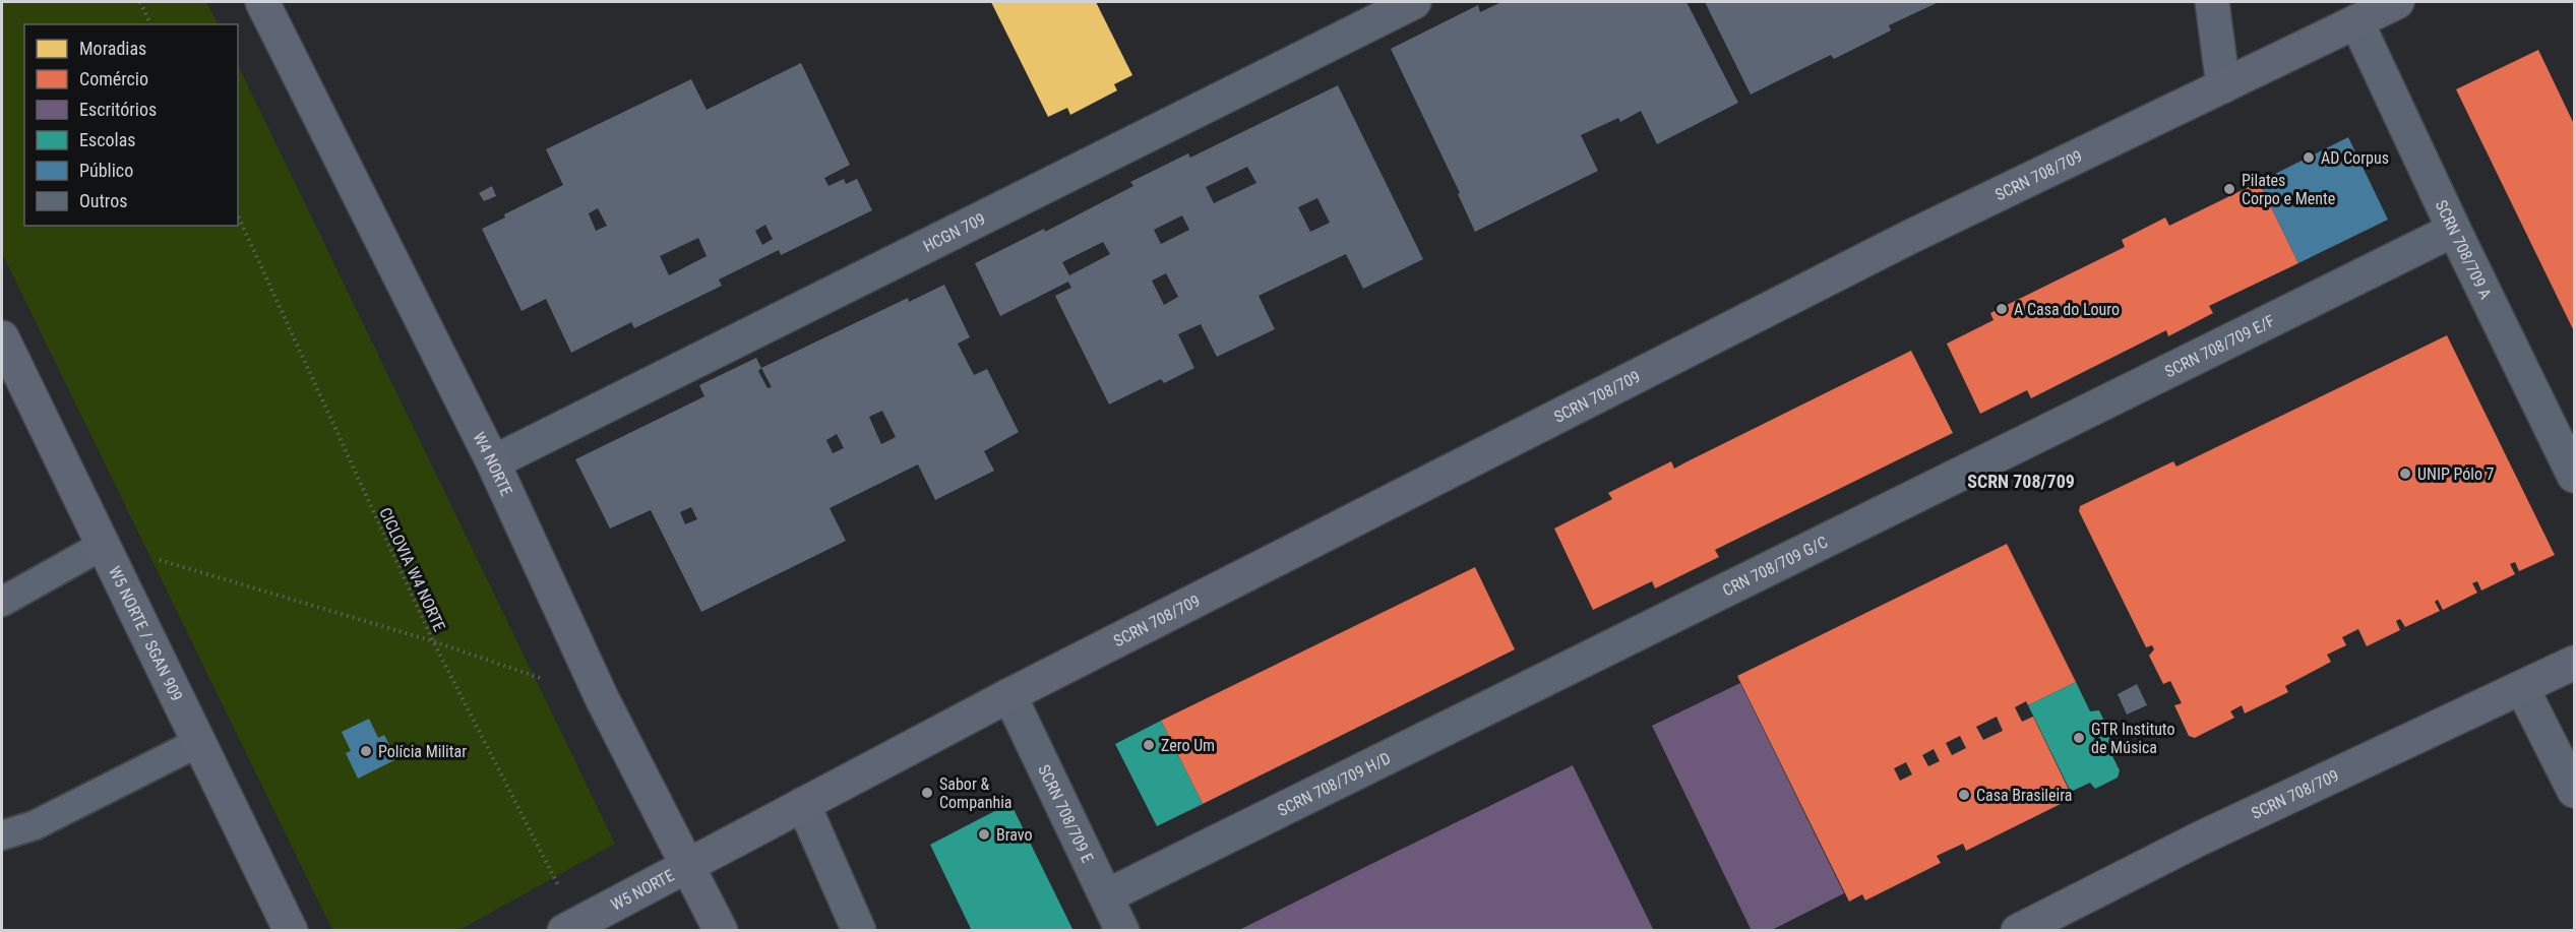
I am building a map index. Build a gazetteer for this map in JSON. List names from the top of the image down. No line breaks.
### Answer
{"streets":{"main road":["SCRN 708/709","W4 NORTE","W5 NORTE / SGAN 909","W5 NORTE"],"street":["HCGN 709","SCRN 708/709 A","SCRN 708/709 E/F","CRN 708/709 G/C","SCRN 708/709 H/D","SCRN 708/709 E"],"path":["CICLOVIA W4 NORTE"]},"crossings":[["SCRN 708/709","SCRN 708/709 A"],["SCRN 708/709","W4 NORTE"],["SCRN 708/709","SCRN 708/709 E"],["SCRN 708/709","W5 NORTE"],["HCGN 709","W4 NORTE"],["SCRN 708/709 A","SCRN 708/709 E/F"],["SCRN 708/709 E/F","CRN 708/709 G/C"],["W4 NORTE","W5 NORTE"],["CRN 708/709 G/C","SCRN 708/709 H/D"],["CICLOVIA W4 NORTE","W5 NORTE"],["SCRN 708/709 H/D","SCRN 708/709 E"]],"districts":["SCRN 708/709"],"places":["AD Corpus","Pilates Corpo e Mente","A Casa do Louro","UNIP Pólo 7","GTR Instituto de Música","Zero Um","Polícia Militar","Sabor & Companhia","Casa Brasileira","Bravo"],"legend":["Moradias","Comércio","Escritórios","Escolas","Público","Outros"]}
